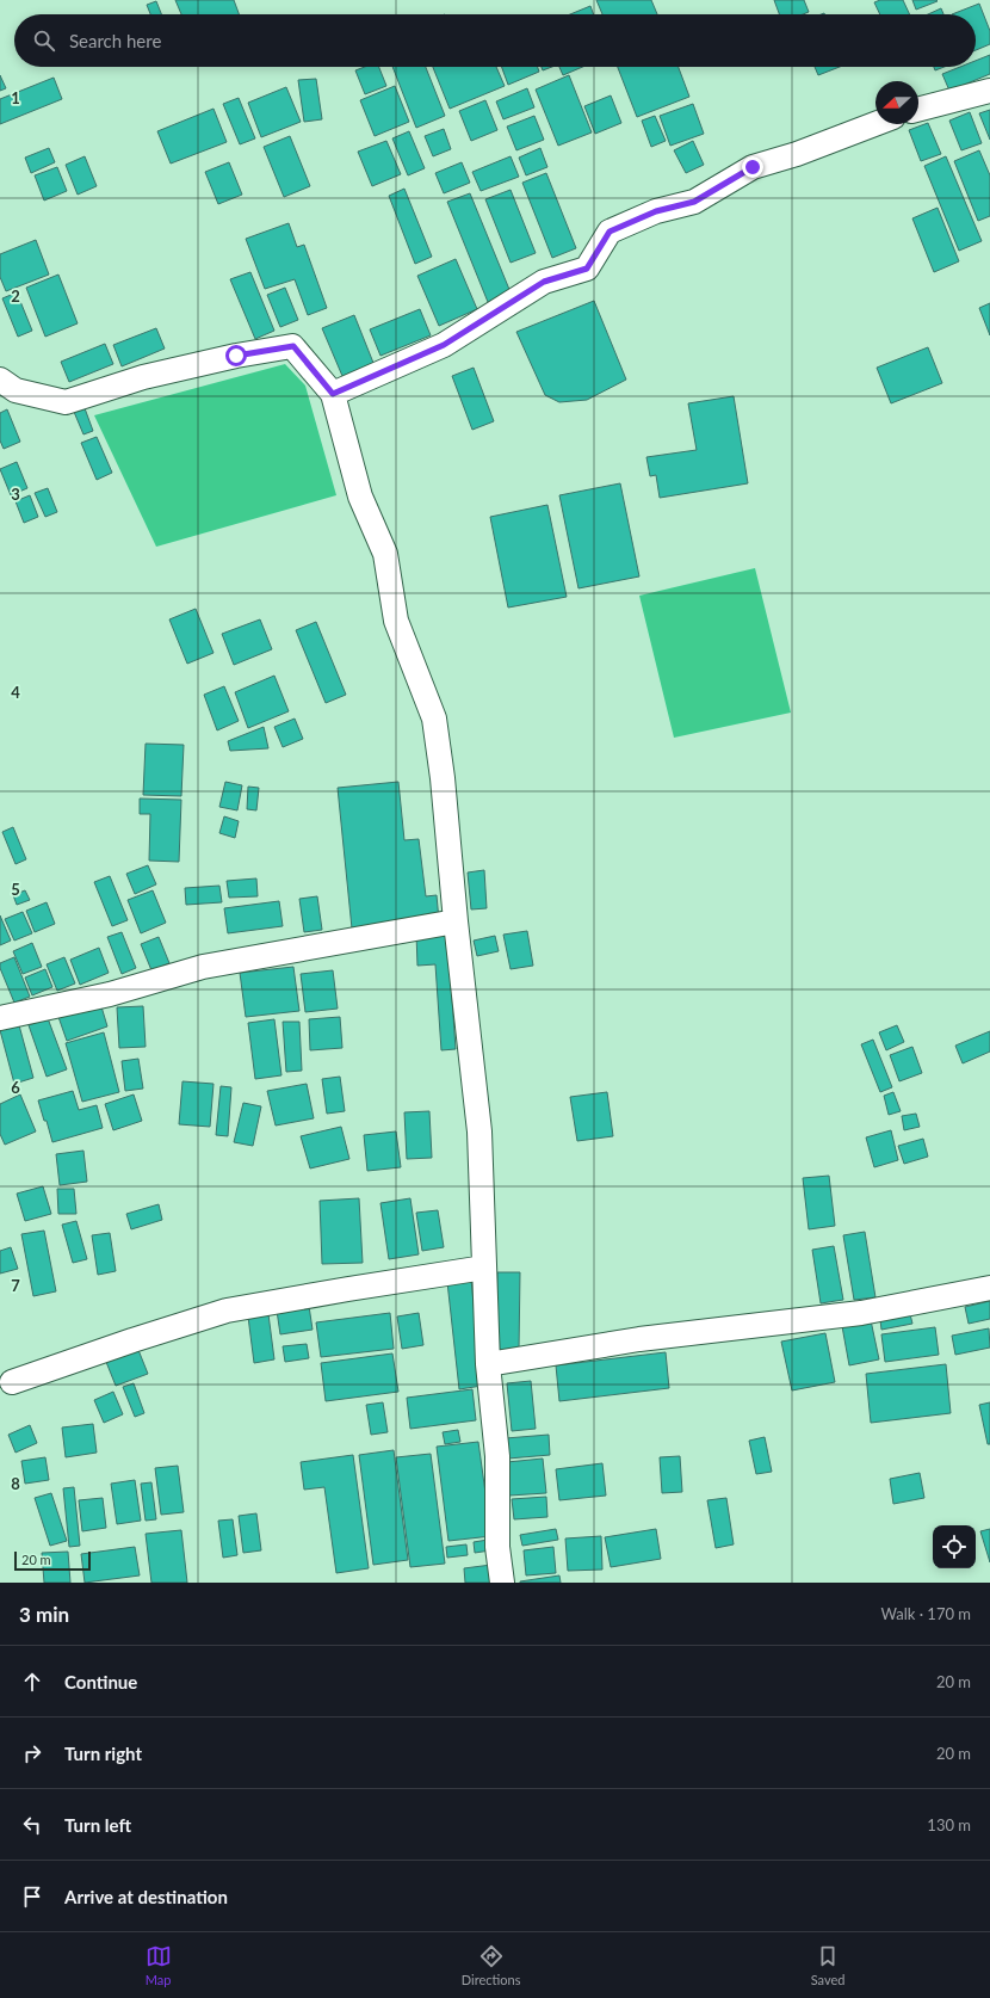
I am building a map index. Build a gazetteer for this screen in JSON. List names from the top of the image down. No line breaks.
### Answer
{"scale_bar":"20 m","north":"left","page":{"search":"Search here","scale":"20 m","heading":["3 min","Walk · 170 m"],"list":[["Continue","20 m"],["Turn right","20 m"],["Turn left","130 m"],"Arrive at destination"],"nav":["Map","Directions","Saved"]},"grid":{"rows":["1","2","3","4","5","6","7","8"]}}
